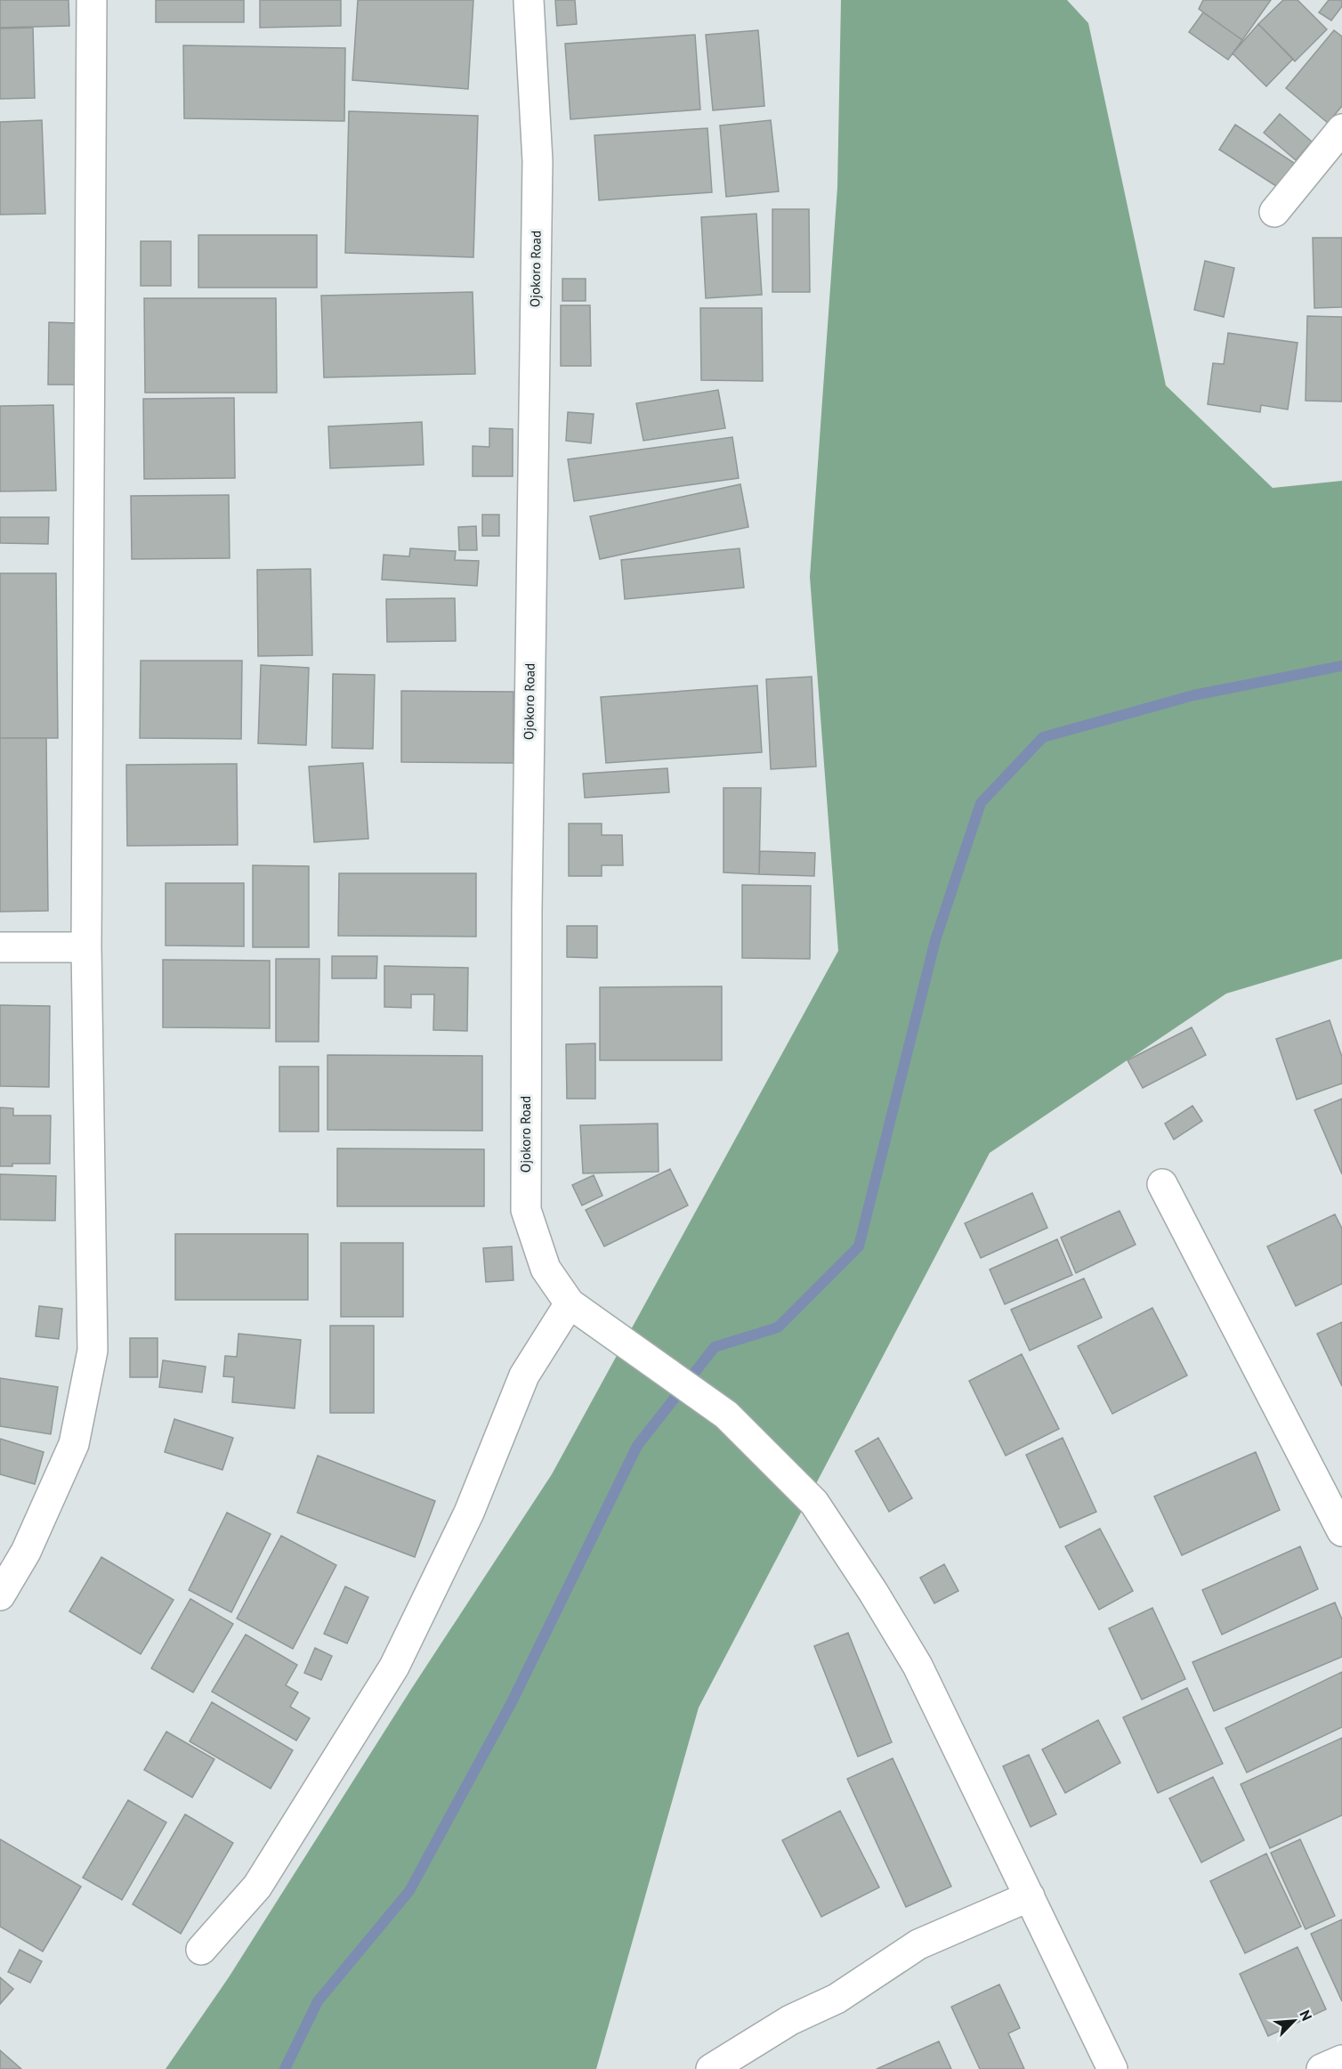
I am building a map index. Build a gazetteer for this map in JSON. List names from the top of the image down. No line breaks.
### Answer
{"streets":{"street":["Ojokoro Road"]},"north":"top right"}
